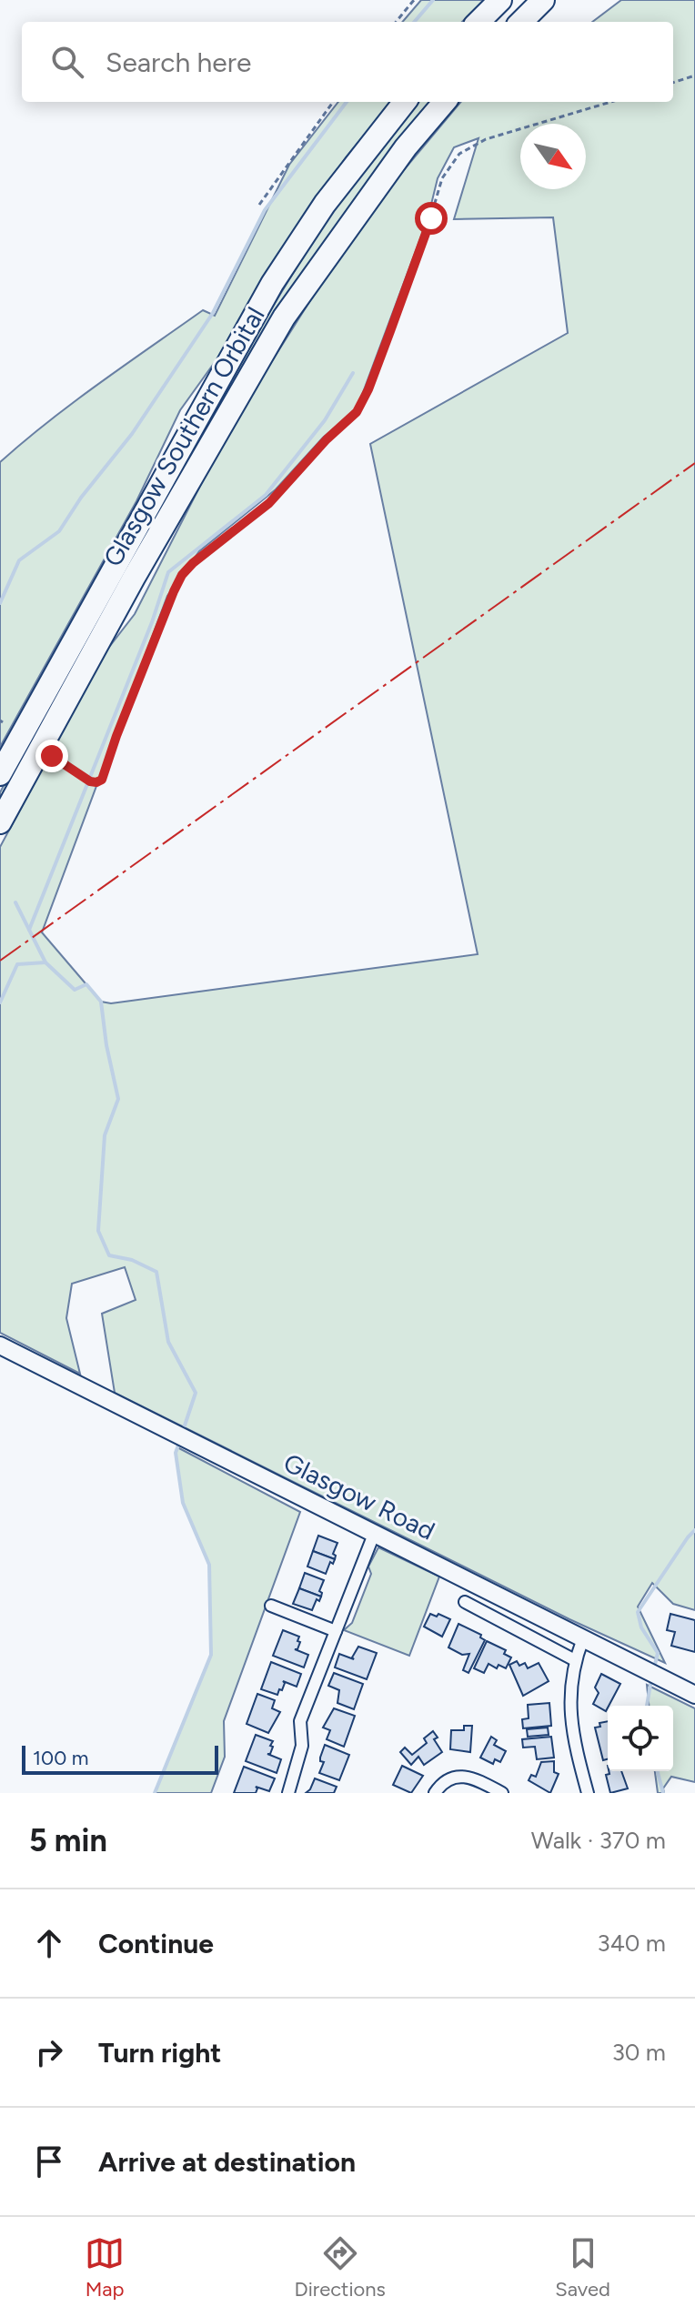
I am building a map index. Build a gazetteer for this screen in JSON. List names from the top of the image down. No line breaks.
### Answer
{"streets":{"highway":["Glasgow Southern Orbital"],"main road":["Glasgow Road"]},"scale_bar":"100 m","north":"bottom right","page":{"search":"Search here","scale":"100 m","heading":["5 min","Walk · 370 m"],"list":[["Continue","340 m"],["Turn right","30 m"],"Arrive at destination"],"nav":["Map","Directions","Saved"]}}
